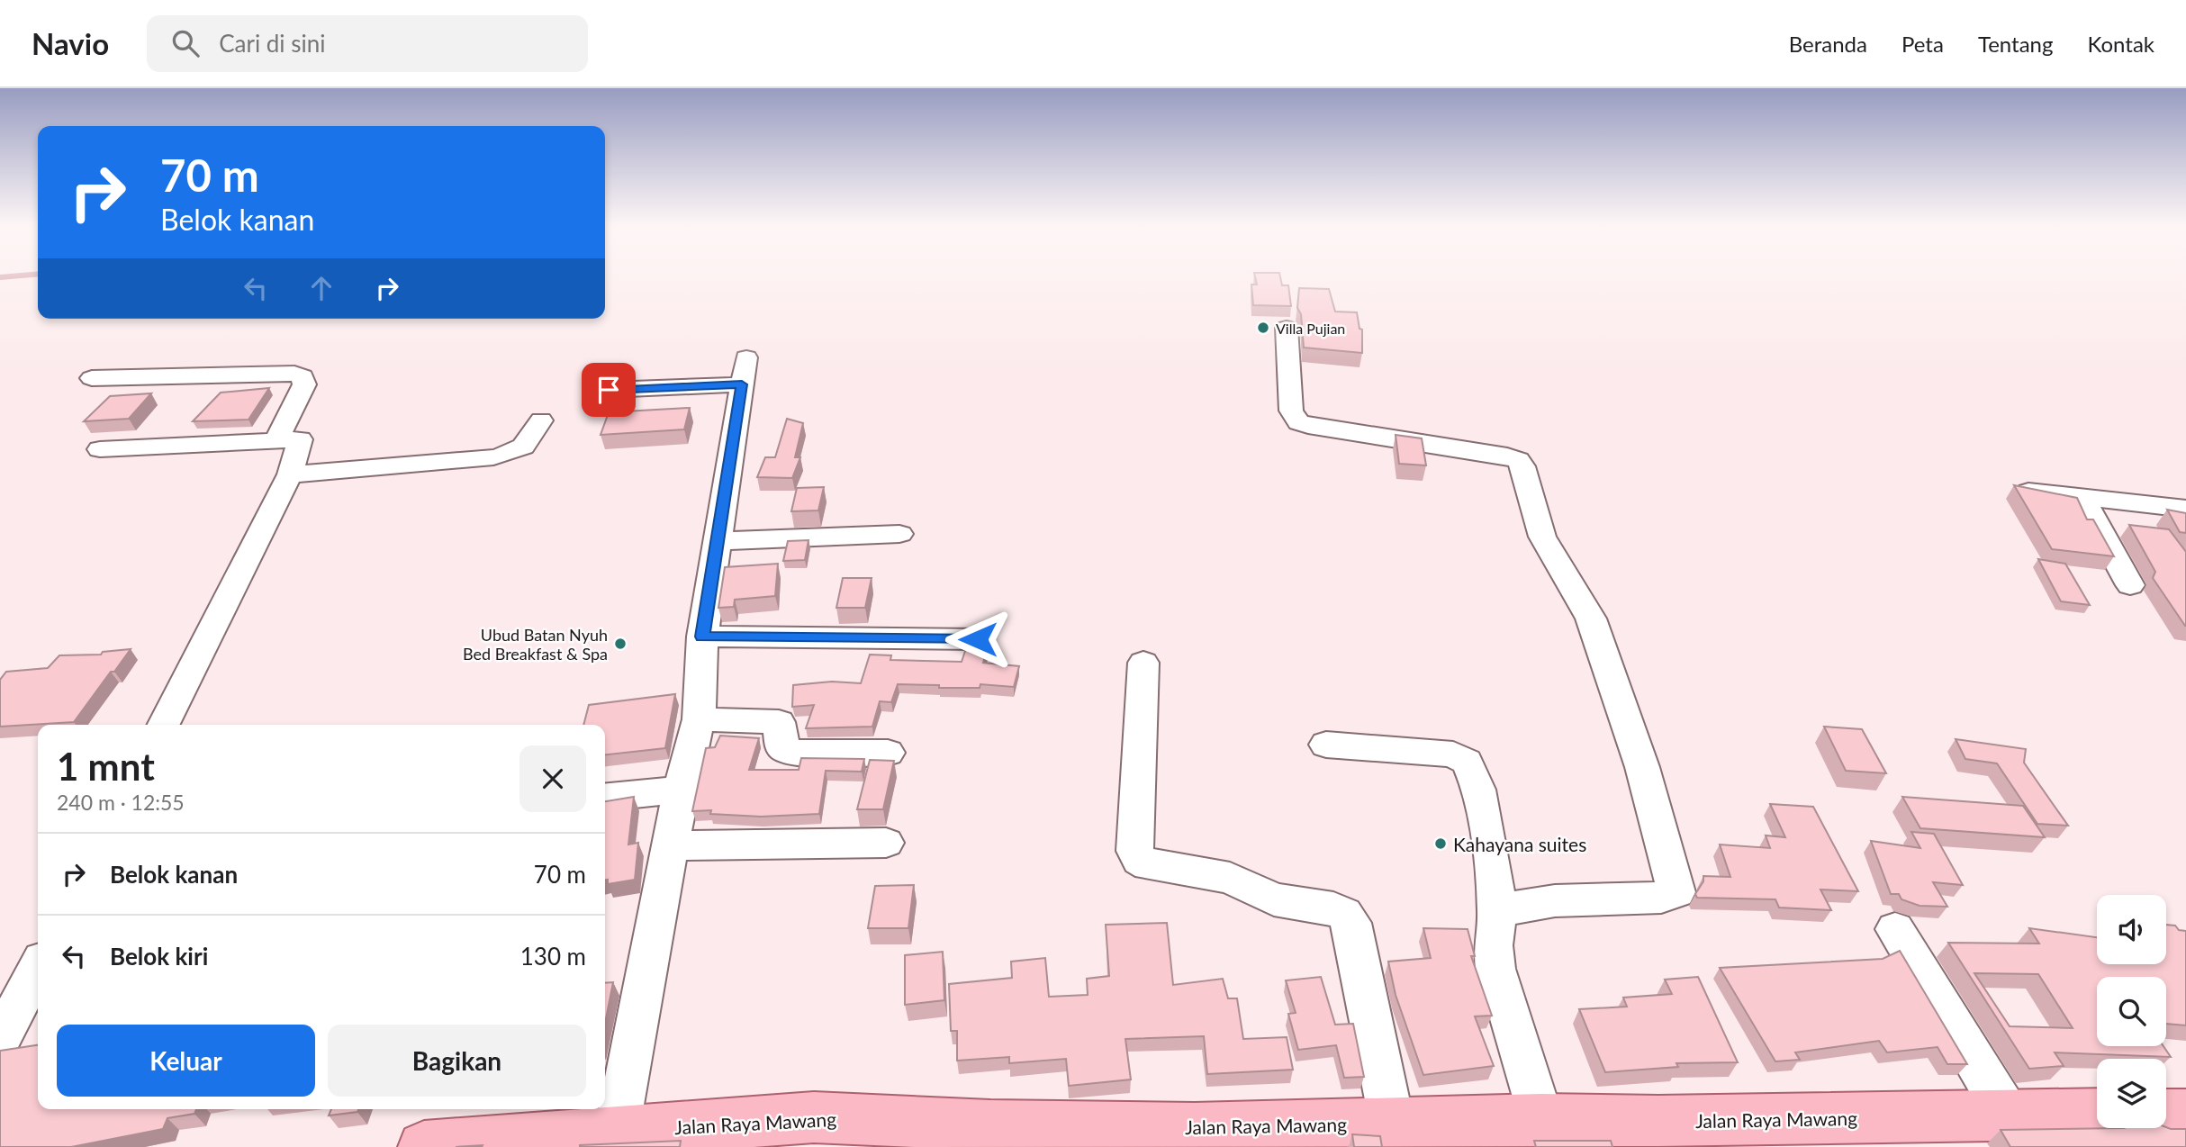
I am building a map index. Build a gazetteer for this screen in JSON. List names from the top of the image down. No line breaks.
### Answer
{"streets":{"main road":["Jalan Raya Mawang"]},"places":["Villa Pujian","Ubud Batan Nyuh Bed Breakfast & Spa","Kahayana suites"],"page":{"header":"Navio","search":"Cari di sini","nav":["Beranda","Peta","Tentang","Kontak"],"turn":["70 m","Belok kanan"],"heading":["1 mnt","240 m · 12:55"],"list":[{"name":"Belok kanan","value":"70 m"},{"name":"Belok kiri","value":"130 m"}],"buttons":["Keluar","Bagikan"]}}
